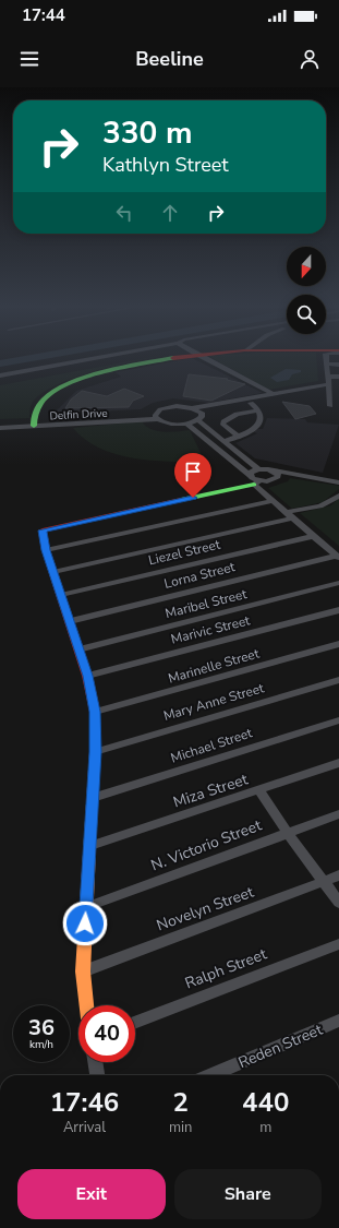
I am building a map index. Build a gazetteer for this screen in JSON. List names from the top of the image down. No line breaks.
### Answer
{"streets":{"street":["Delfin Drive","Liezel Street","Lorna Street","Maribel Street","Marivic Street","Marinelle Street","Mary Anne Street","Michael Street","Miza Street","N. Victorio Street","Novelyn Street","Ralph Street","Reden Street"]},"north":"bottom","page":{"status":"17:44","header":"Beeline","turn":["330 m","Kathlyn Street"],"speed":"36 km/h","limit":"40","eta":["17:46","Arrival","2","min","440","m"],"buttons":["Exit","Share"]}}
